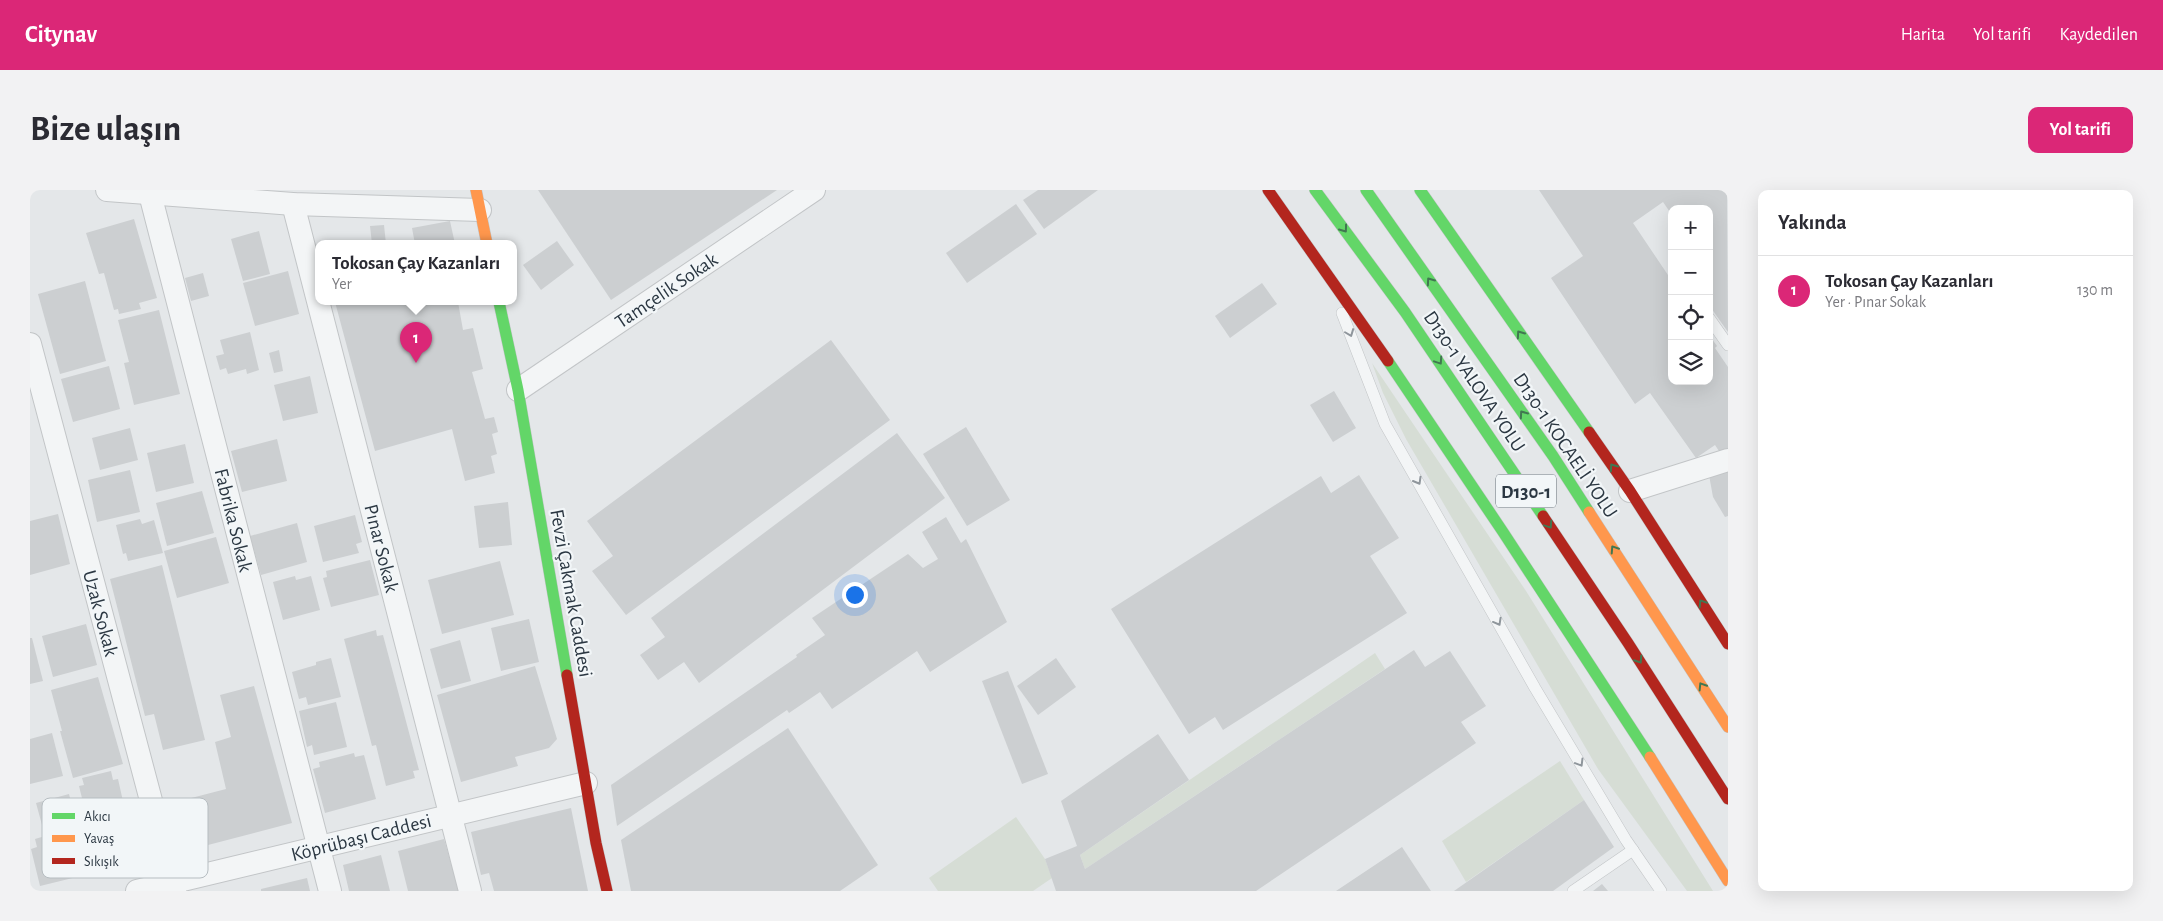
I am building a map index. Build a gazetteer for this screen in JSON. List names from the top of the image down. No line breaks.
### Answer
{"streets":{"main road":["D130-1 YALOVA YOLU","D130-1 KOCAELİ YOLU","D130-1","Fevzi Çakmak Caddesi"],"street":["Tamçelik Sokak","Fabrika Sokak","Pınar Sokak","Uzak Sokak","Köprübaşı Caddesi"]},"crossings":[["Tamçelik Sokak","Fevzi Çakmak Caddesi"],["Fabrika Sokak","Köprübaşı Caddesi"],["Pınar Sokak","Köprübaşı Caddesi"],["Fevzi Çakmak Caddesi","Köprübaşı Caddesi"]],"legend":["Akıcı","Yavaş","Sıkışık"],"page":{"header":"Citynav","nav":["Harita","Yol tarifi","Kaydedilen"],"buttons":"Yol tarifi","title":"Bize ulaşın","heading":"Yakında","map_buttons":["+","−"],"popup":["Tokosan Çay Kazanları","Yer"],"list":[{"mark":"1","name":"Tokosan Çay Kazanları","note":"Yer · Pınar Sokak","value":"130 m"}],"pins":"1"}}
